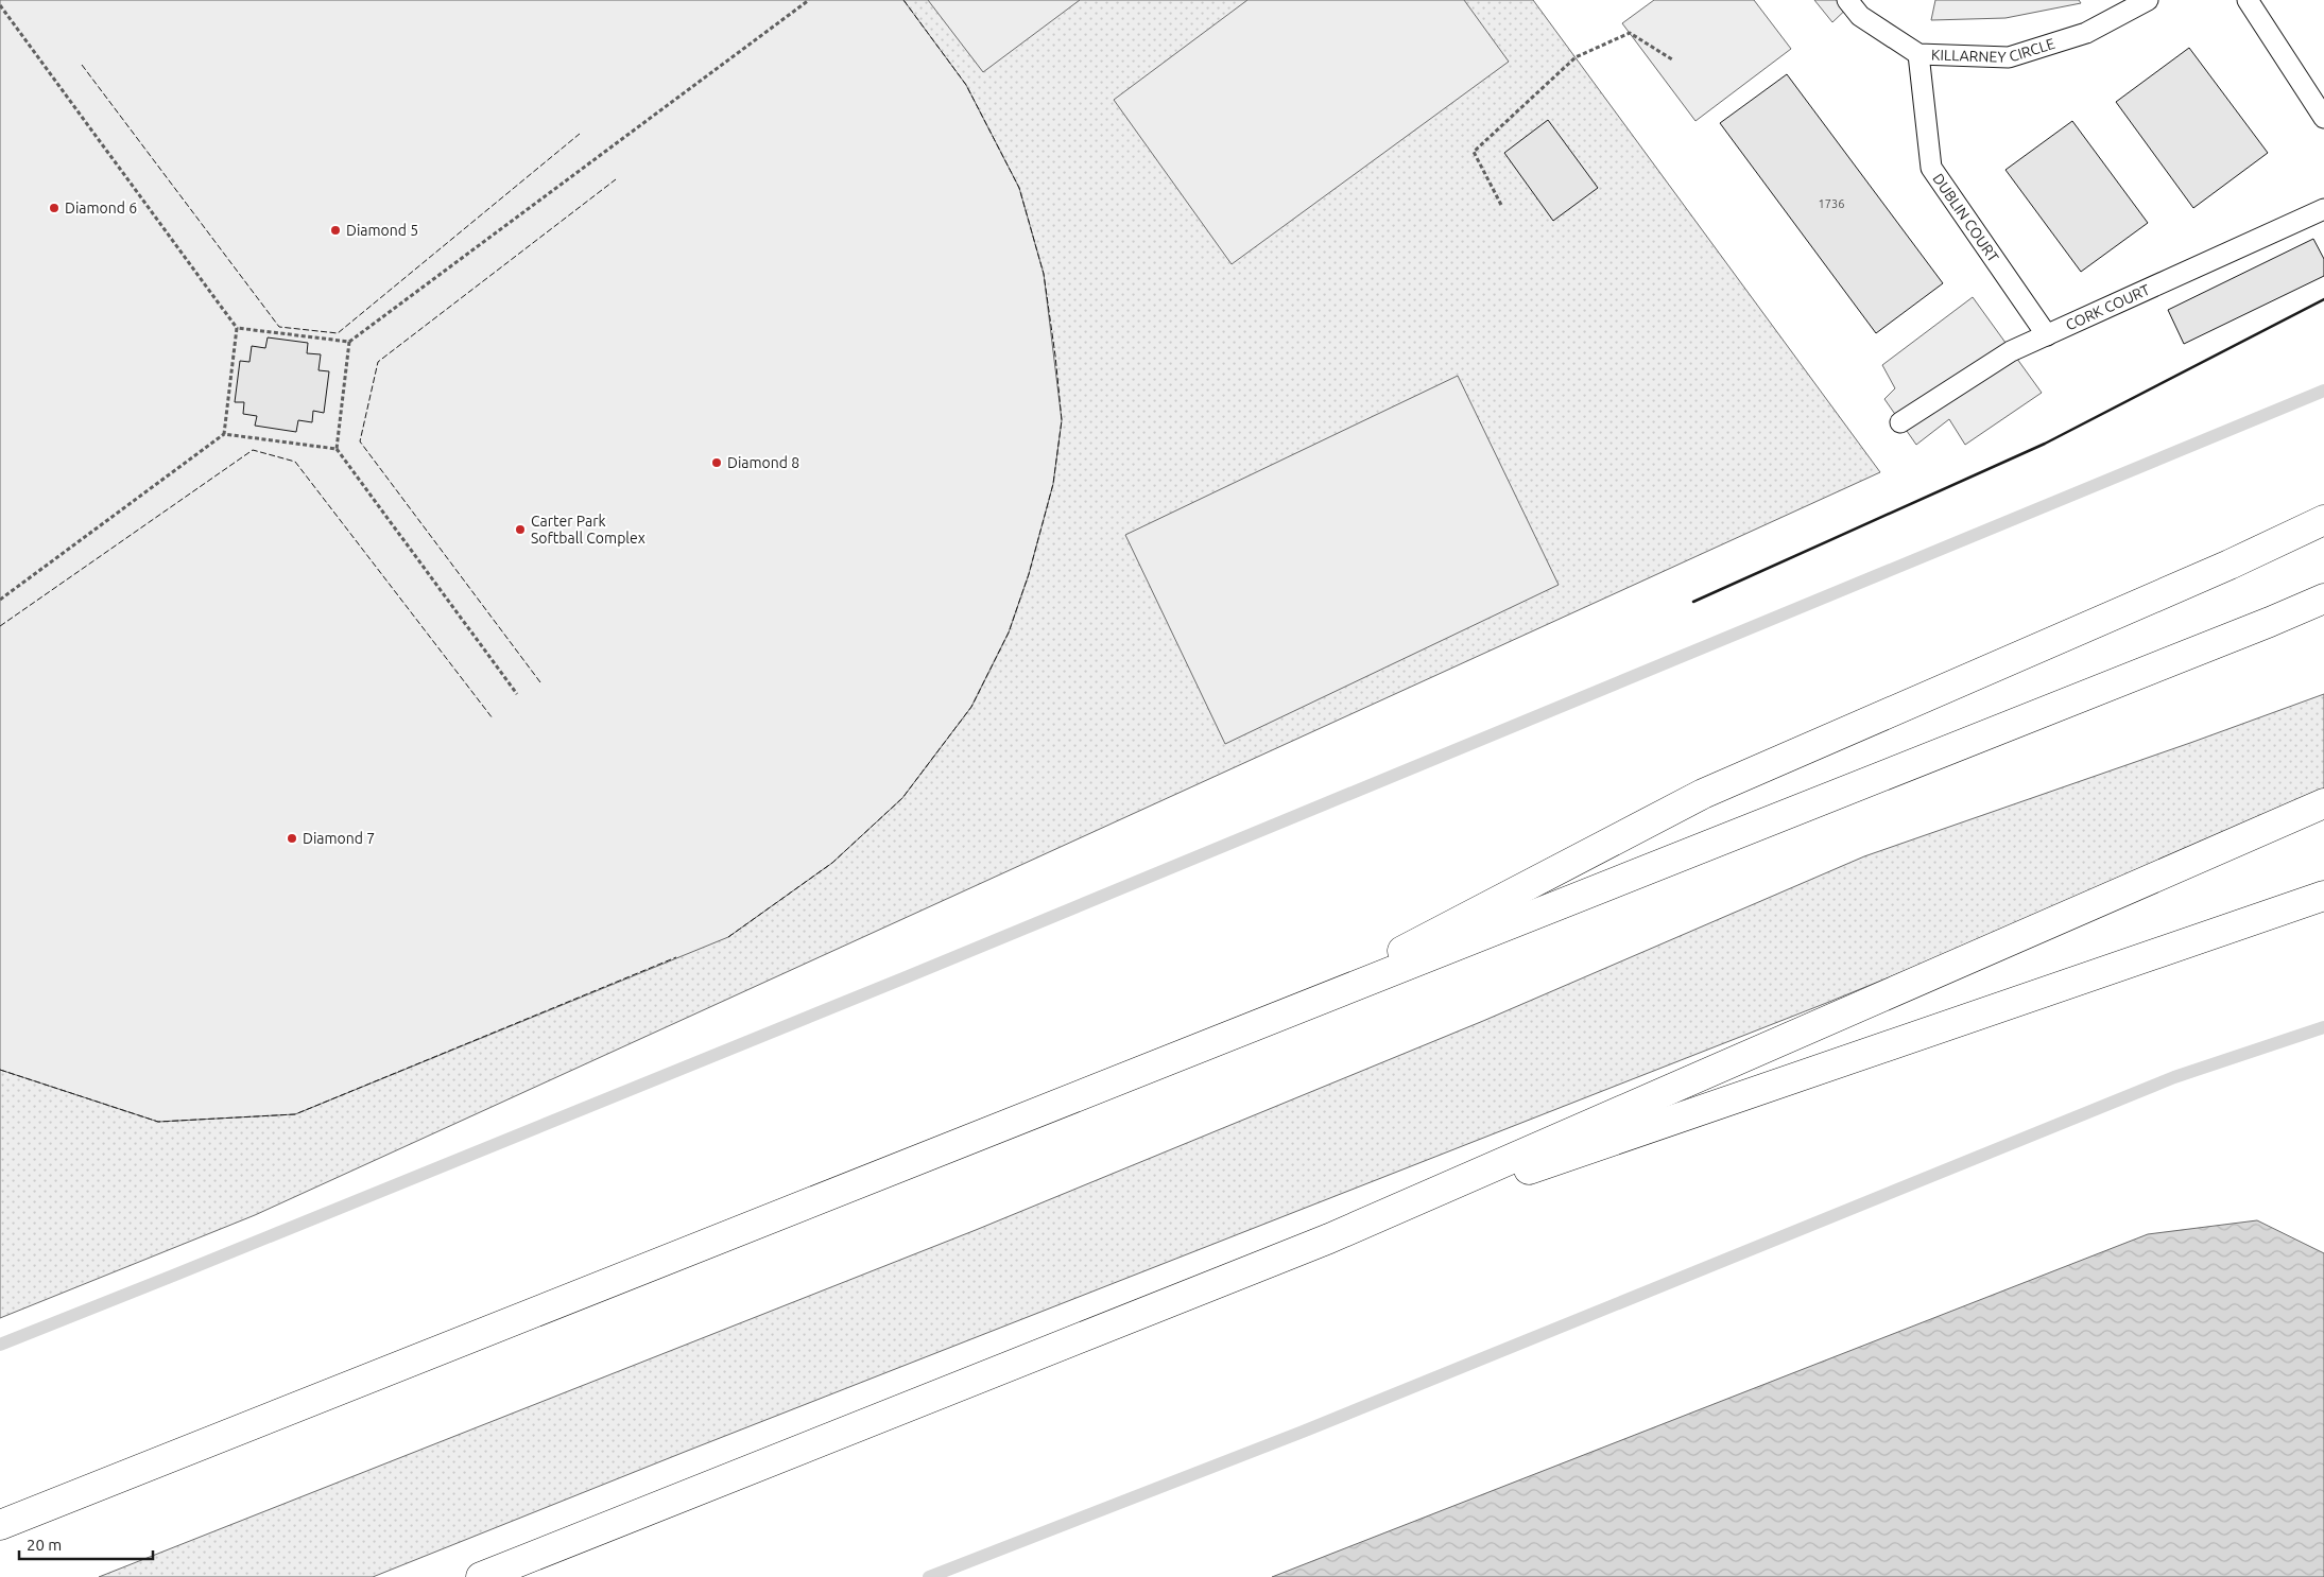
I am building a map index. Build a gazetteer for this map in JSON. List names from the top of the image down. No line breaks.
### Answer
{"streets":{"lane":["KILLARNEY CIRCLE","DUBLIN COURT","CORK COURT"]},"crossings":[["KILLARNEY CIRCLE","DUBLIN COURT"],["DUBLIN COURT","CORK COURT"]],"places":["Diamond 6","Diamond 5","Diamond 8","Carter Park Softball Complex","Diamond 7"],"house_numbers":["1736"],"scale_bar":"20 m"}
